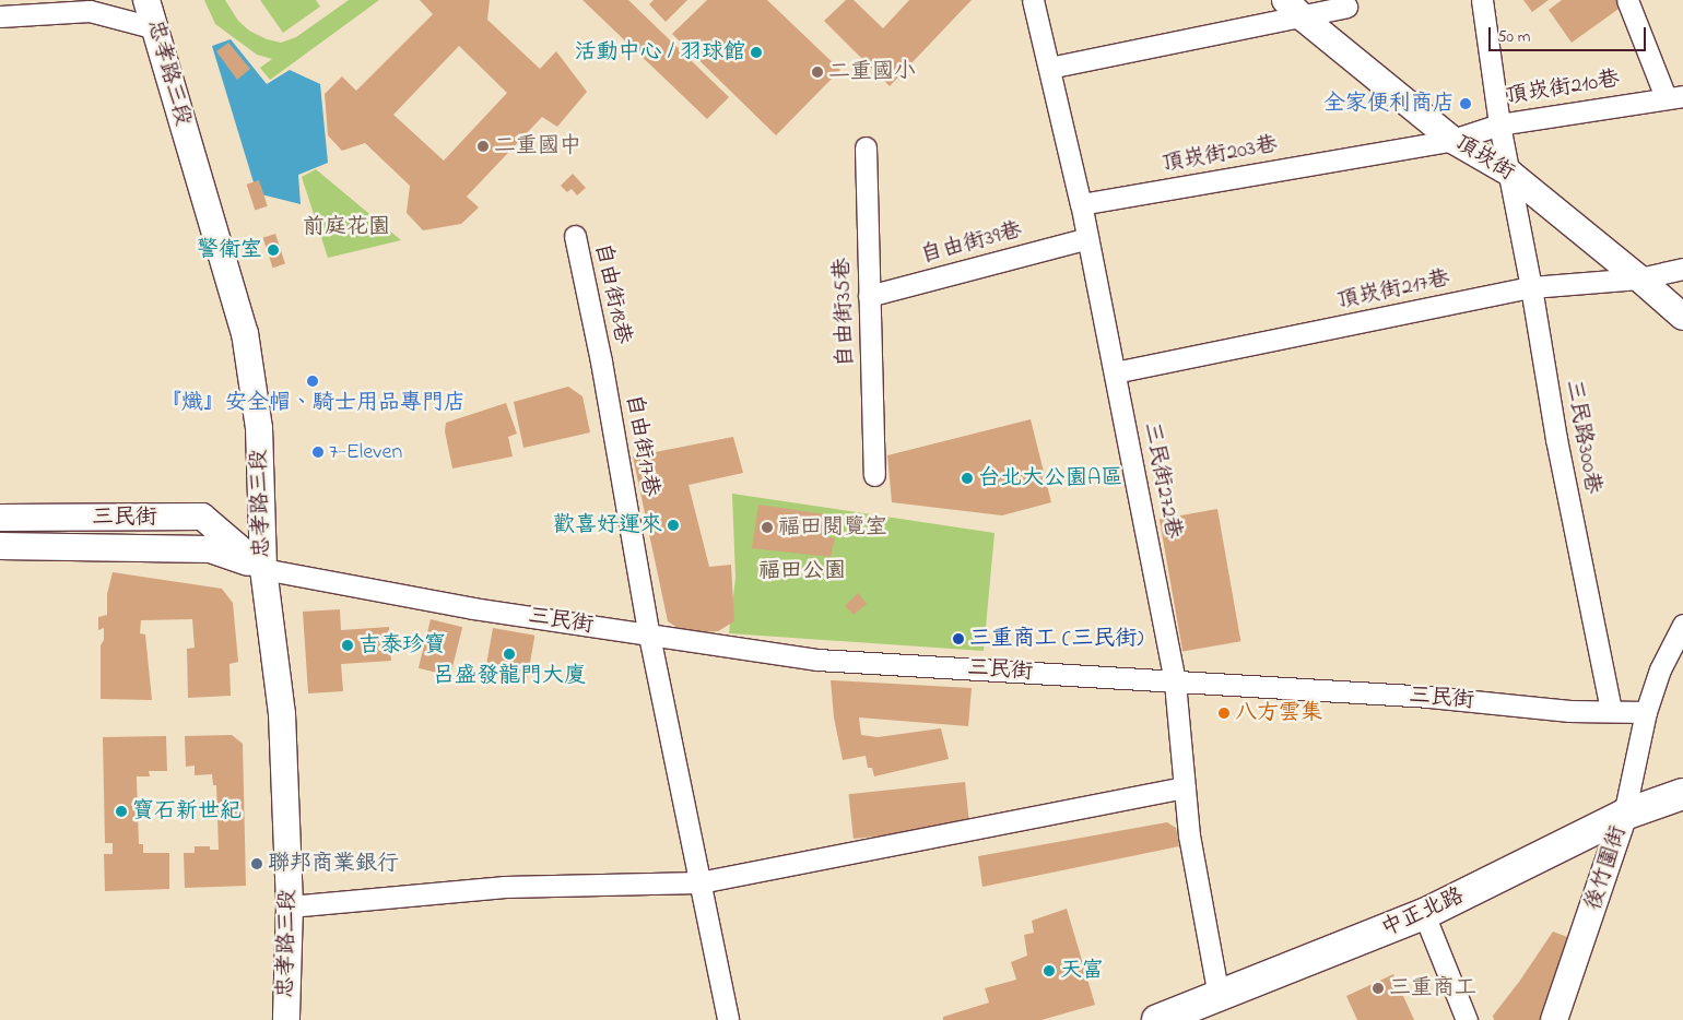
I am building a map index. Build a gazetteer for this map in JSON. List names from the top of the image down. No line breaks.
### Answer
{"streets":{"main road":["中正北路"],"street":["忠孝路三段","頂崁街210巷","頂崁街203巷","頂崁街","自由街39巷","頂崁街217巷","自由街18巷","自由街35巷","三民路300巷","自由街17巷","三民街272巷","三民街","後竹圍街"]},"crossings":[["忠孝路三段","三民街"],["頂崁街210巷","頂崁街203巷"],["頂崁街210巷","頂崁街"],["頂崁街210巷","三民路300巷"],["頂崁街203巷","頂崁街"],["頂崁街","頂崁街217巷"],["頂崁街","三民路300巷"],["自由街39巷","自由街35巷"],["自由街39巷","三民街272巷"],["頂崁街217巷","三民路300巷"],["頂崁街217巷","三民街272巷"],["自由街18巷","自由街17巷"],["三民路300巷","三民街"],["自由街17巷","三民街"],["三民街272巷","三民街"],["三民街272巷","中正北路"],["三民街","後竹圍街"],["後竹圍街","中正北路"]],"parks":["前庭花園","福田公園"],"places":["活動中心 / 羽球館","二重國小","全家便利商店","二重國中","警衛室","『熾』安全帽、騎士用品專門店","7-Eleven","台北大公園A區","歡喜好運來","福田閱覽室","三重商工 (三民街)","吉泰珍寶","呂盛發龍門大廈","八方雲集","寶石新世紀","聯邦商業銀行","天富","三重商工"],"scale_bar":"50 m"}
